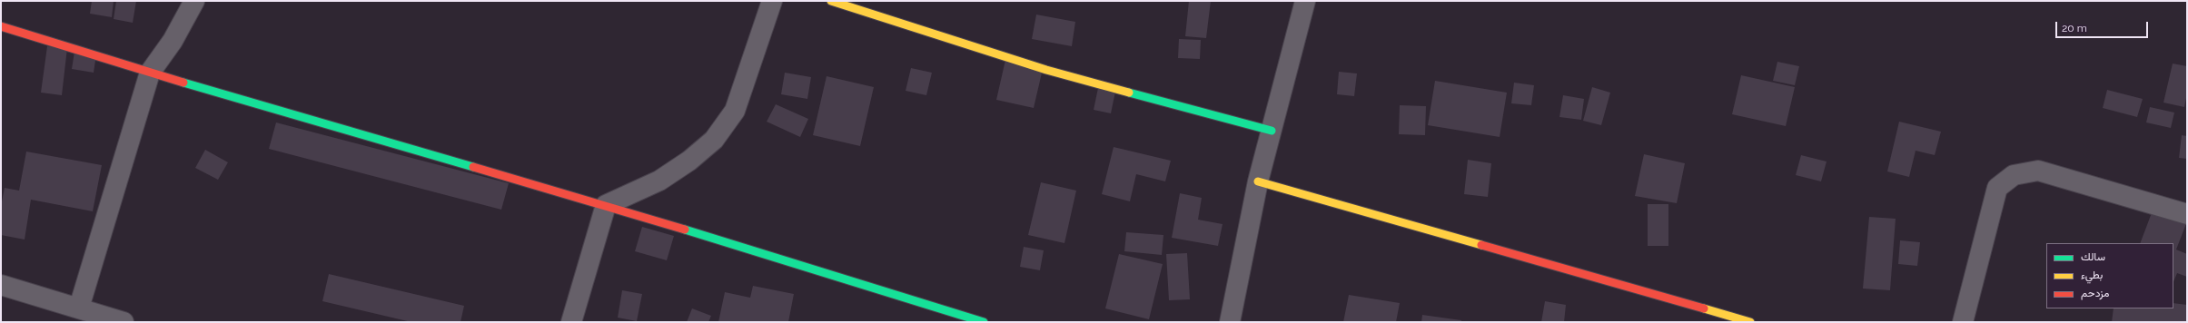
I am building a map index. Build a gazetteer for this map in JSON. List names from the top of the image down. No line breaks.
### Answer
{"legend":["سالك","بطيء","مزدحم"],"scale_bar":"20 m"}
